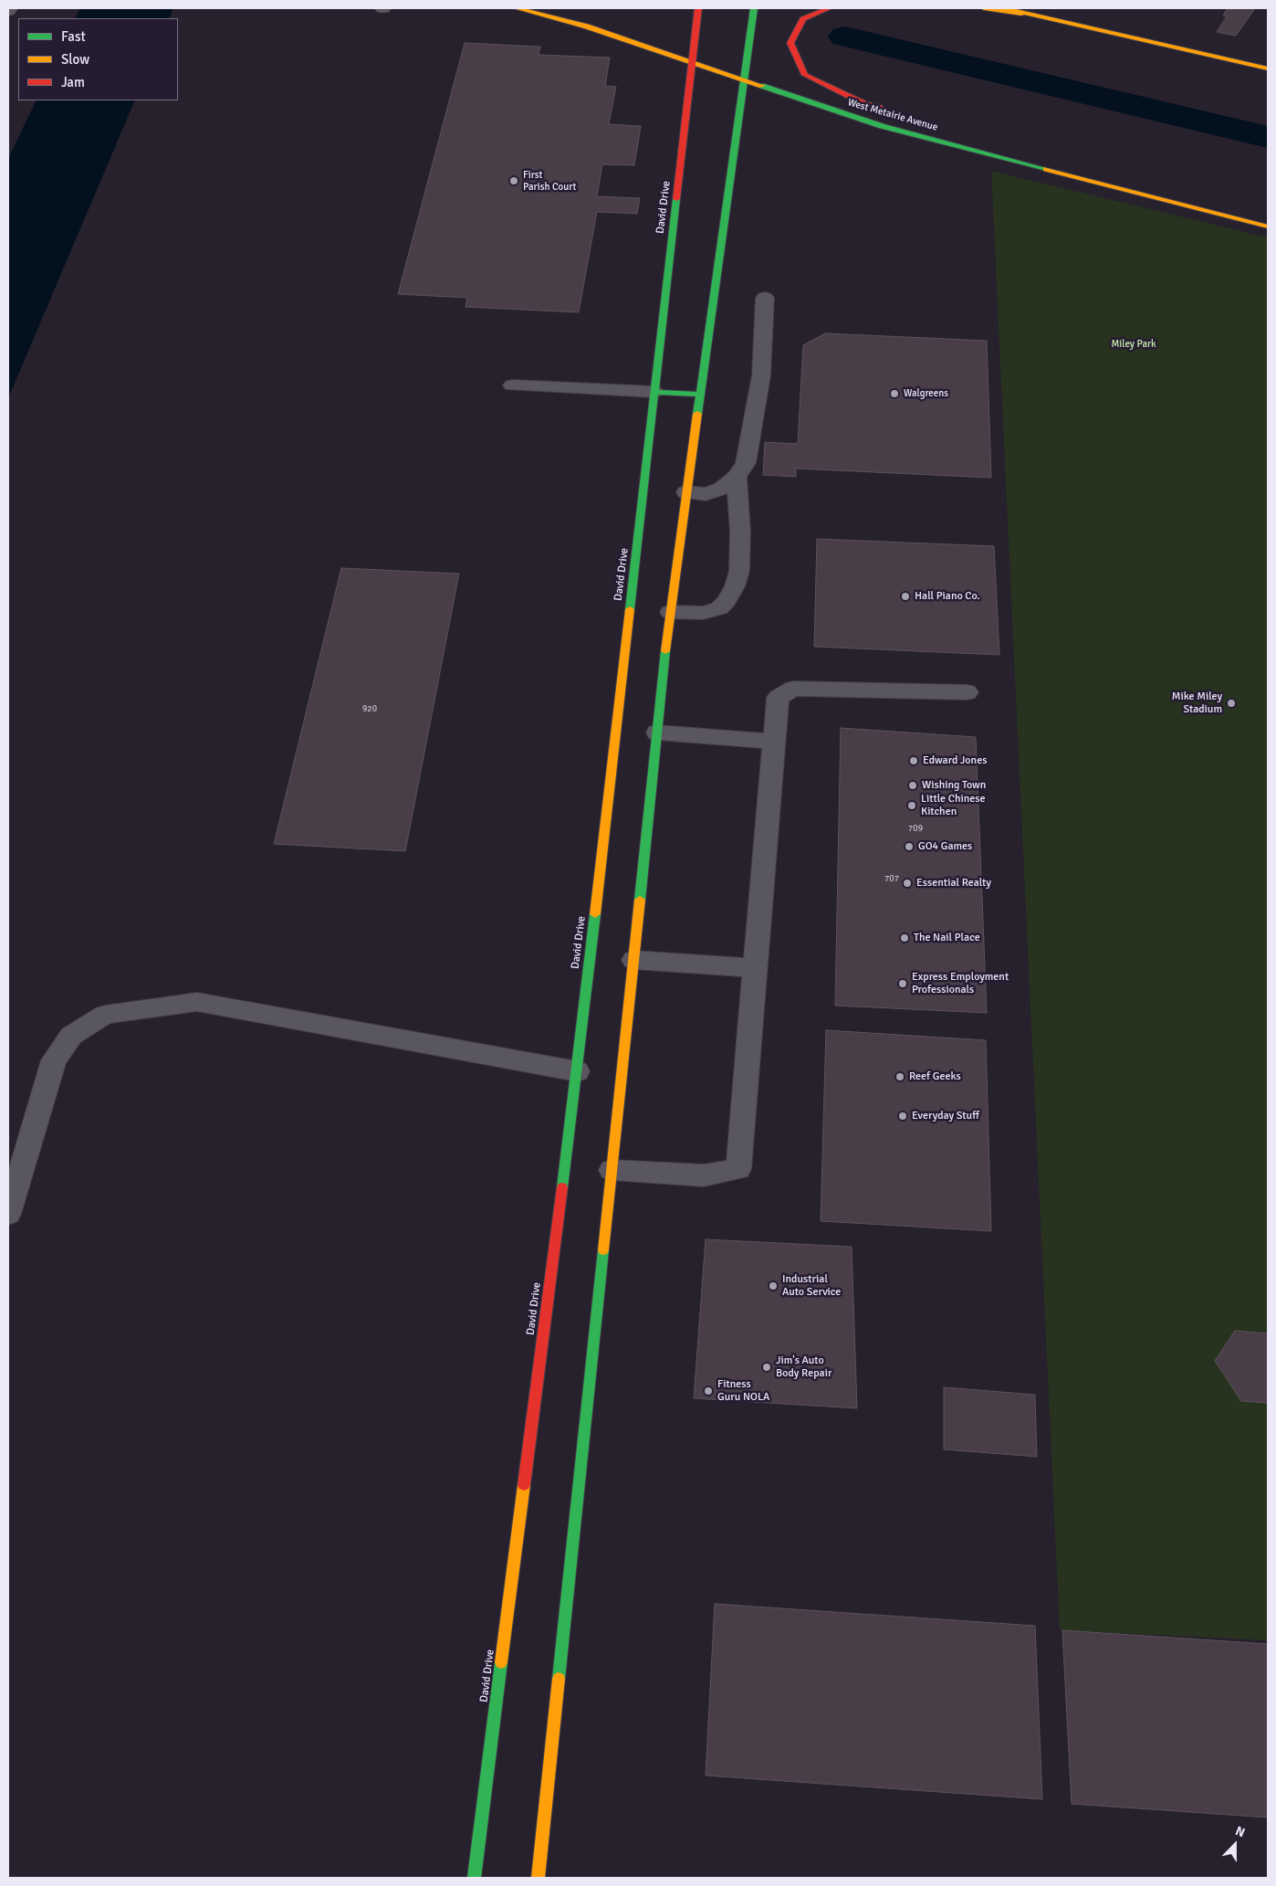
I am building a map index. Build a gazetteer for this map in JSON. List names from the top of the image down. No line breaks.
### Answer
{"streets":{"main road":["West Metairie Avenue","David Drive"]},"crossings":[["West Metairie Avenue","David Drive"]],"parks":["Miley Park"],"places":["First Parish Court","Walgreens","Hall Piano Co.","Mike Miley Stadium","Edward Jones","Wishing Town","Little Chinese Kitchen","GO4 Games","Essential Realty","The Nail Place","Express Employment Professionals","Reef Geeks","Everyday Stuff","Industrial Auto Service","Jim's Auto Body Repair","Fitness Guru NOLA"],"house_numbers":["920","709","707"],"legend":["Fast","Slow","Jam"],"north":"top"}
